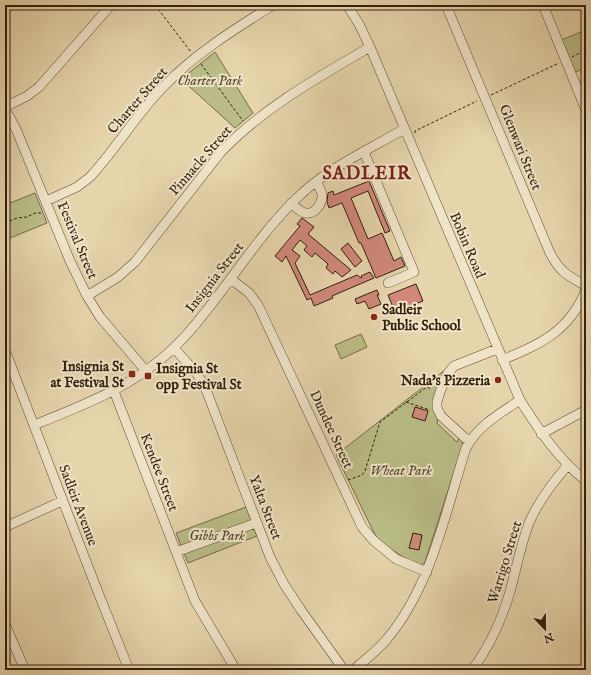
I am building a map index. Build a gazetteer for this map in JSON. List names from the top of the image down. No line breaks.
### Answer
{"streets":{"street":["Charter Street","Glenwari Street","Pinnacle Street","Festival Street","Bobin Road","Insignia Street","Dundee Street","Kendee Street","Sadleir Avenue","Yalta Street","Warrigo Street"]},"crossings":[["Charter Street","Festival Street"],["Pinnacle Street","Festival Street"],["Pinnacle Street","Bobin Road"],["Festival Street","Insignia Street"],["Bobin Road","Insignia Street"],["Bobin Road","Warrigo Street"],["Insignia Street","Dundee Street"],["Insignia Street","Kendee Street"],["Insignia Street","Sadleir Avenue"],["Insignia Street","Yalta Street"]],"districts":["SADLEIR"],"parks":["Charter Park","Wheat Park","Gibbs Park"],"places":{"other":["Sadleir Public School","Nada's Pizzeria"],"transit":["Insignia St at Festival St","Insignia St opp Festival St"]},"north":"bottom"}
